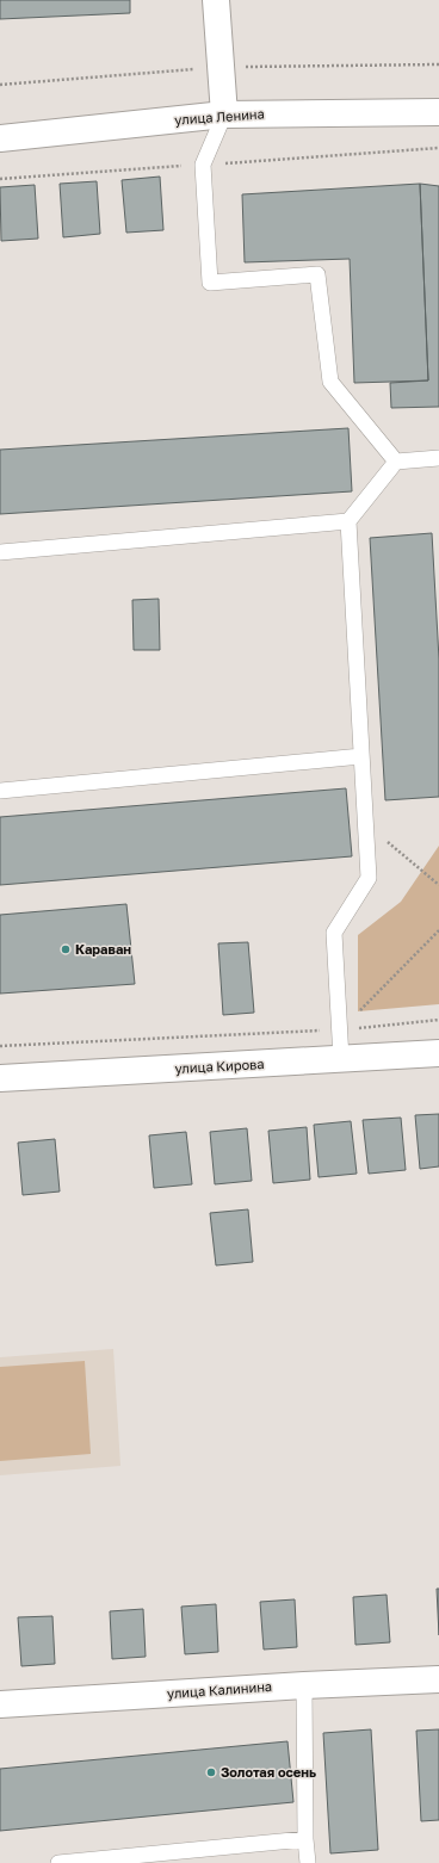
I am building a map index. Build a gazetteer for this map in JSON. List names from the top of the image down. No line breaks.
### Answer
{"streets":{"street":["улица Ленина","улица Кирова","улица Калинина"]},"places":["Караван","Золотая осень"]}
